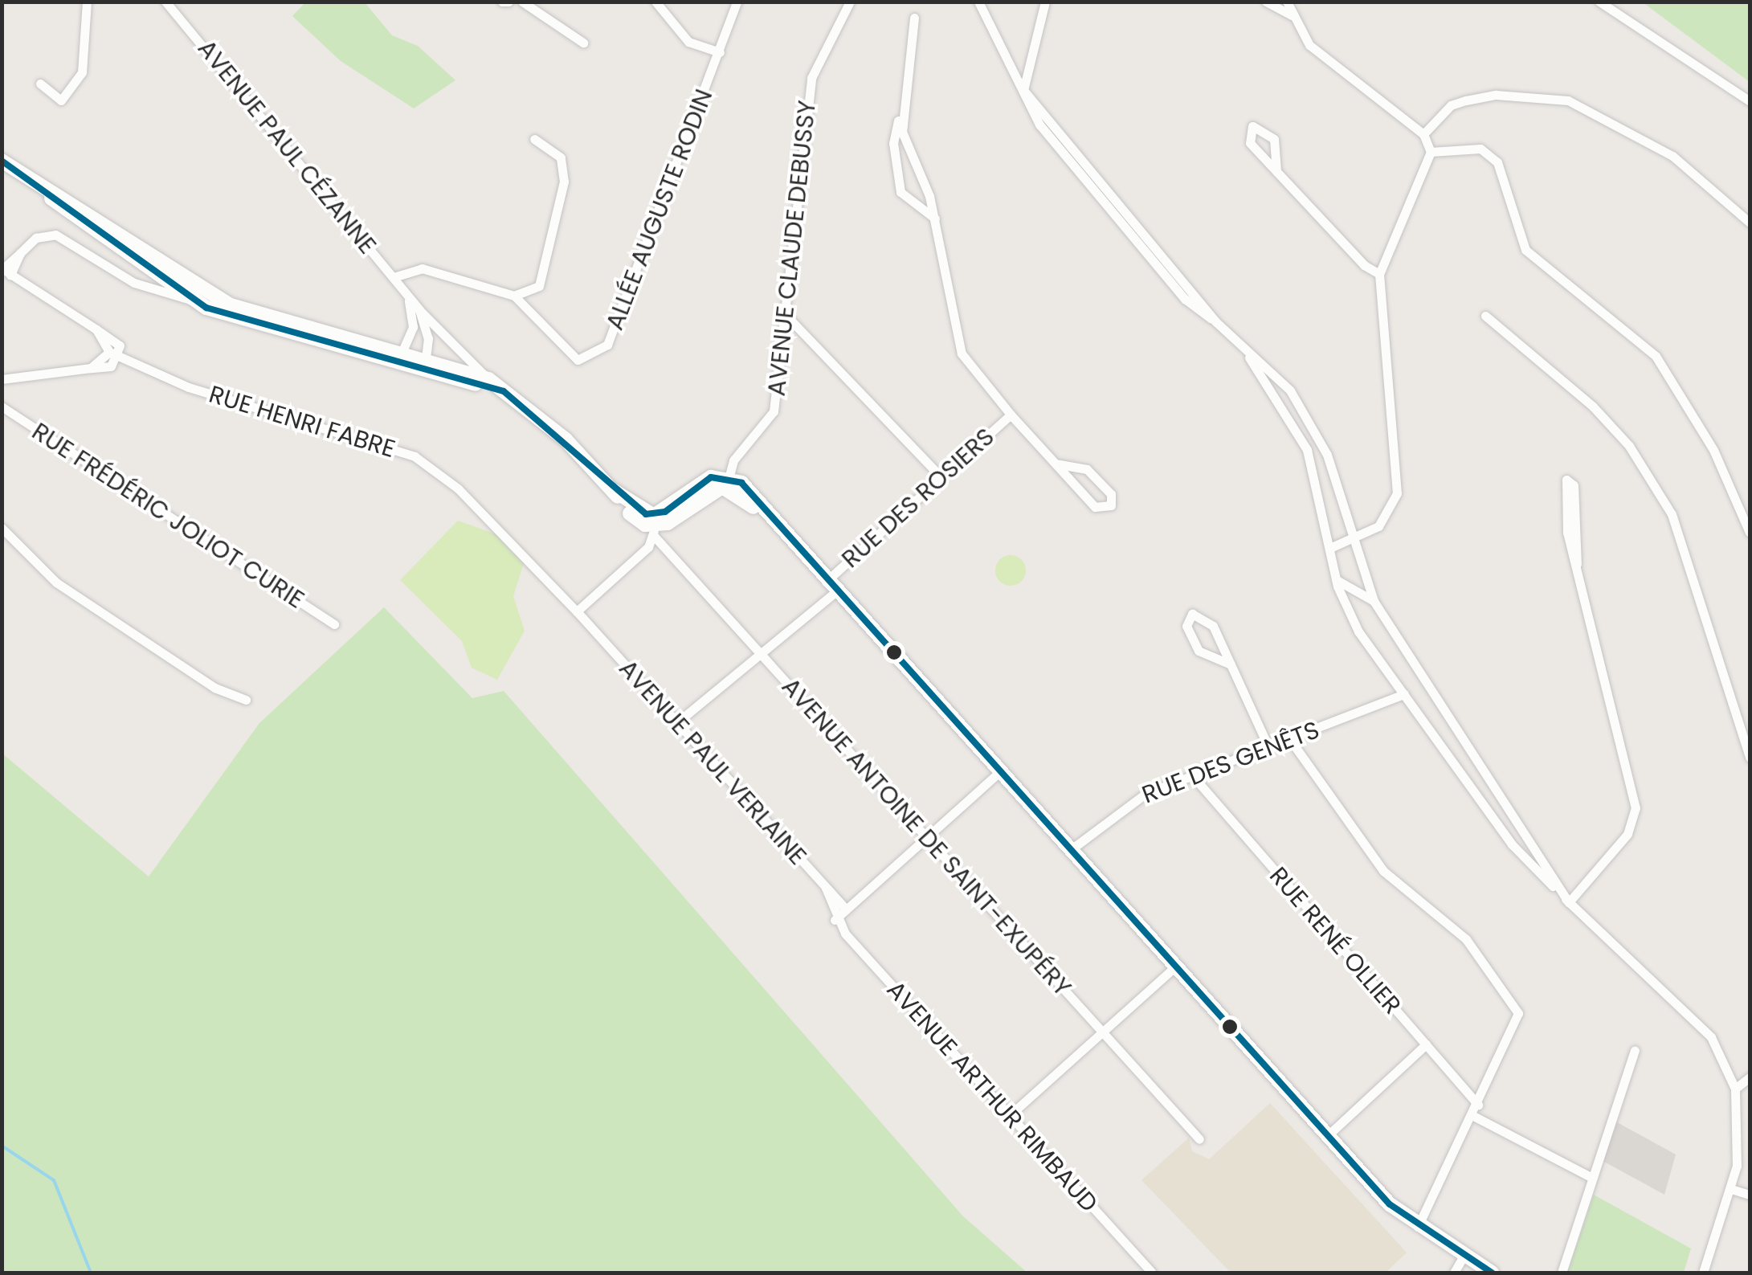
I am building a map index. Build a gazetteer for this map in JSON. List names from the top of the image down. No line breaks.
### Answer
{"streets":{"street":["AVENUE PAUL CÉZANNE","ALLÉE AUGUSTE RODIN","AVENUE CLAUDE DEBUSSY","RUE HENRI FABRE","RUE DES ROSIERS","RUE FRÉDÉRIC JOLIOT CURIE","AVENUE PAUL VERLAINE","RUE DES GENÊTS","AVENUE ANTOINE DE SAINT-EXUPÉRY","RUE RENÉ OLLIER","AVENUE ARTHUR RIMBAUD"]},"crossings":[["RUE HENRI FABRE","AVENUE PAUL VERLAINE"],["RUE DES ROSIERS","AVENUE PAUL VERLAINE"],["RUE DES ROSIERS","AVENUE ANTOINE DE SAINT-EXUPÉRY"],["AVENUE PAUL VERLAINE","AVENUE ARTHUR RIMBAUD"],["RUE DES GENÊTS","RUE RENÉ OLLIER"]]}
